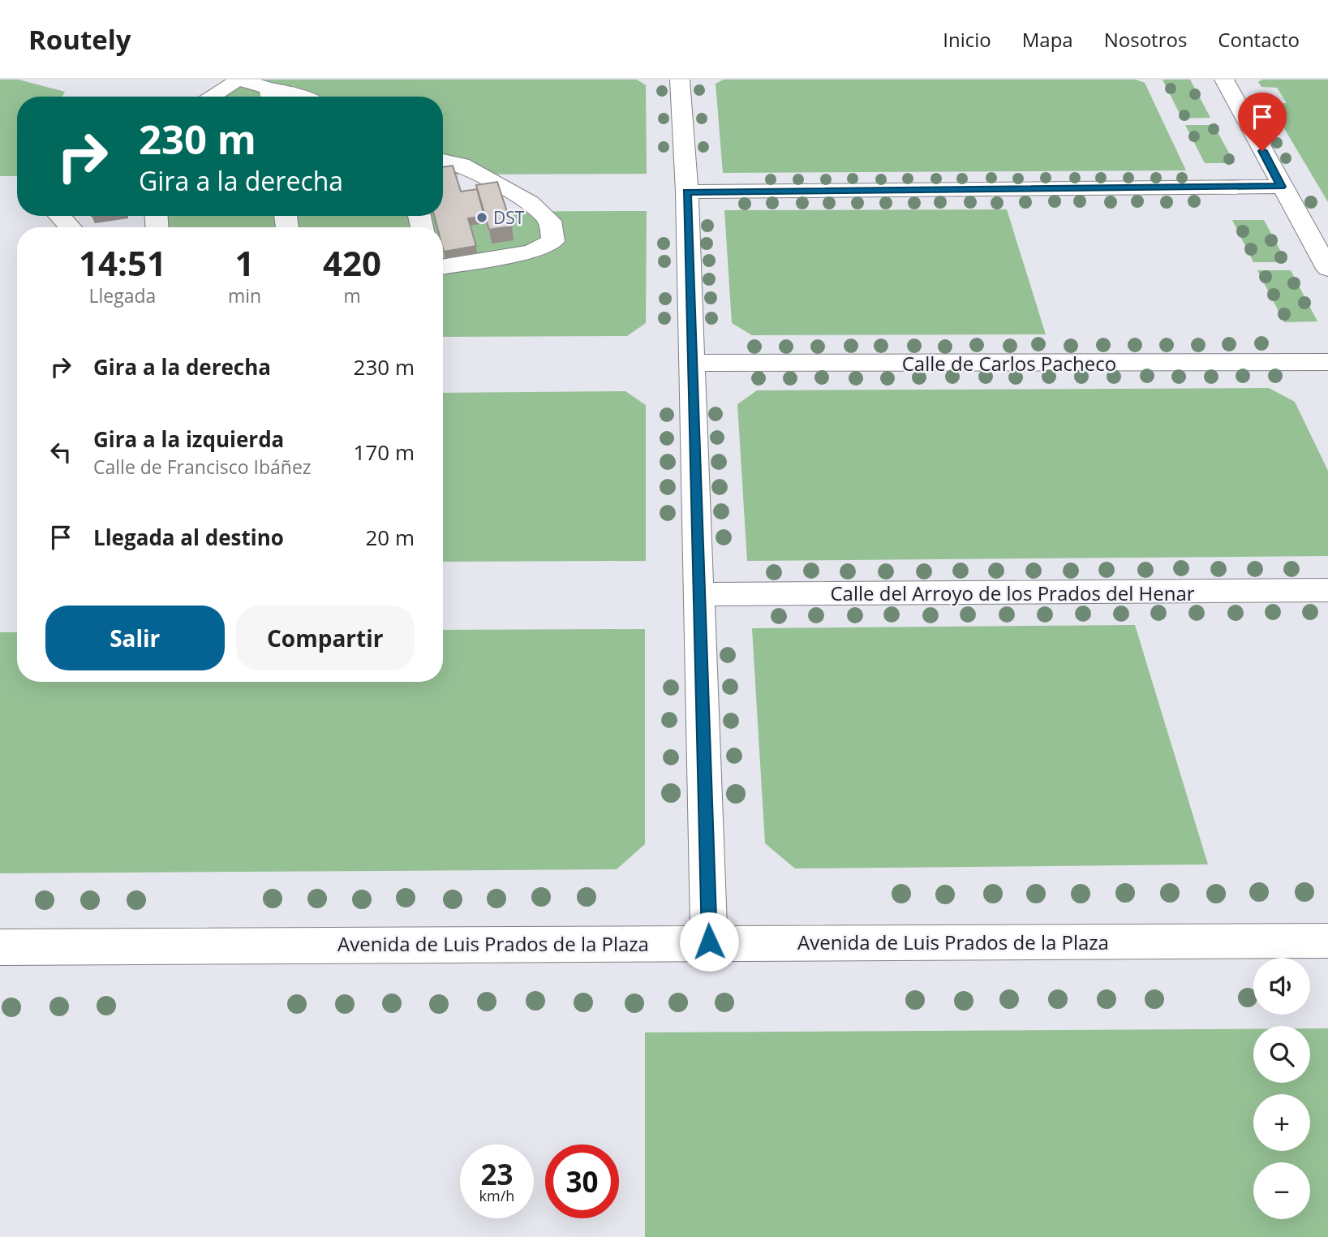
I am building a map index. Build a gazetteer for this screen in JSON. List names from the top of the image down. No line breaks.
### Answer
{"streets":{"street":["Calle de Carlos Pacheco","Calle del Arroyo de los Prados del Henar","Avenida de Luis Prados de la Plaza"]},"places":["DST"],"page":{"header":"Routely","nav":["Inicio","Mapa","Nosotros","Contacto"],"turn":["230 m","Gira a la derecha"],"eta":["14:51","Llegada","1","min","420","m"],"list":[{"name":"Gira a la derecha","value":"230 m"},{"name":"Gira a la izquierda","note":"Calle de Francisco Ibáñez","value":"170 m"},{"name":"Llegada al destino","value":"20 m"}],"buttons":["Salir","Compartir"],"map_buttons":["+","−"],"speed":"23 km/h","limit":"30"}}
